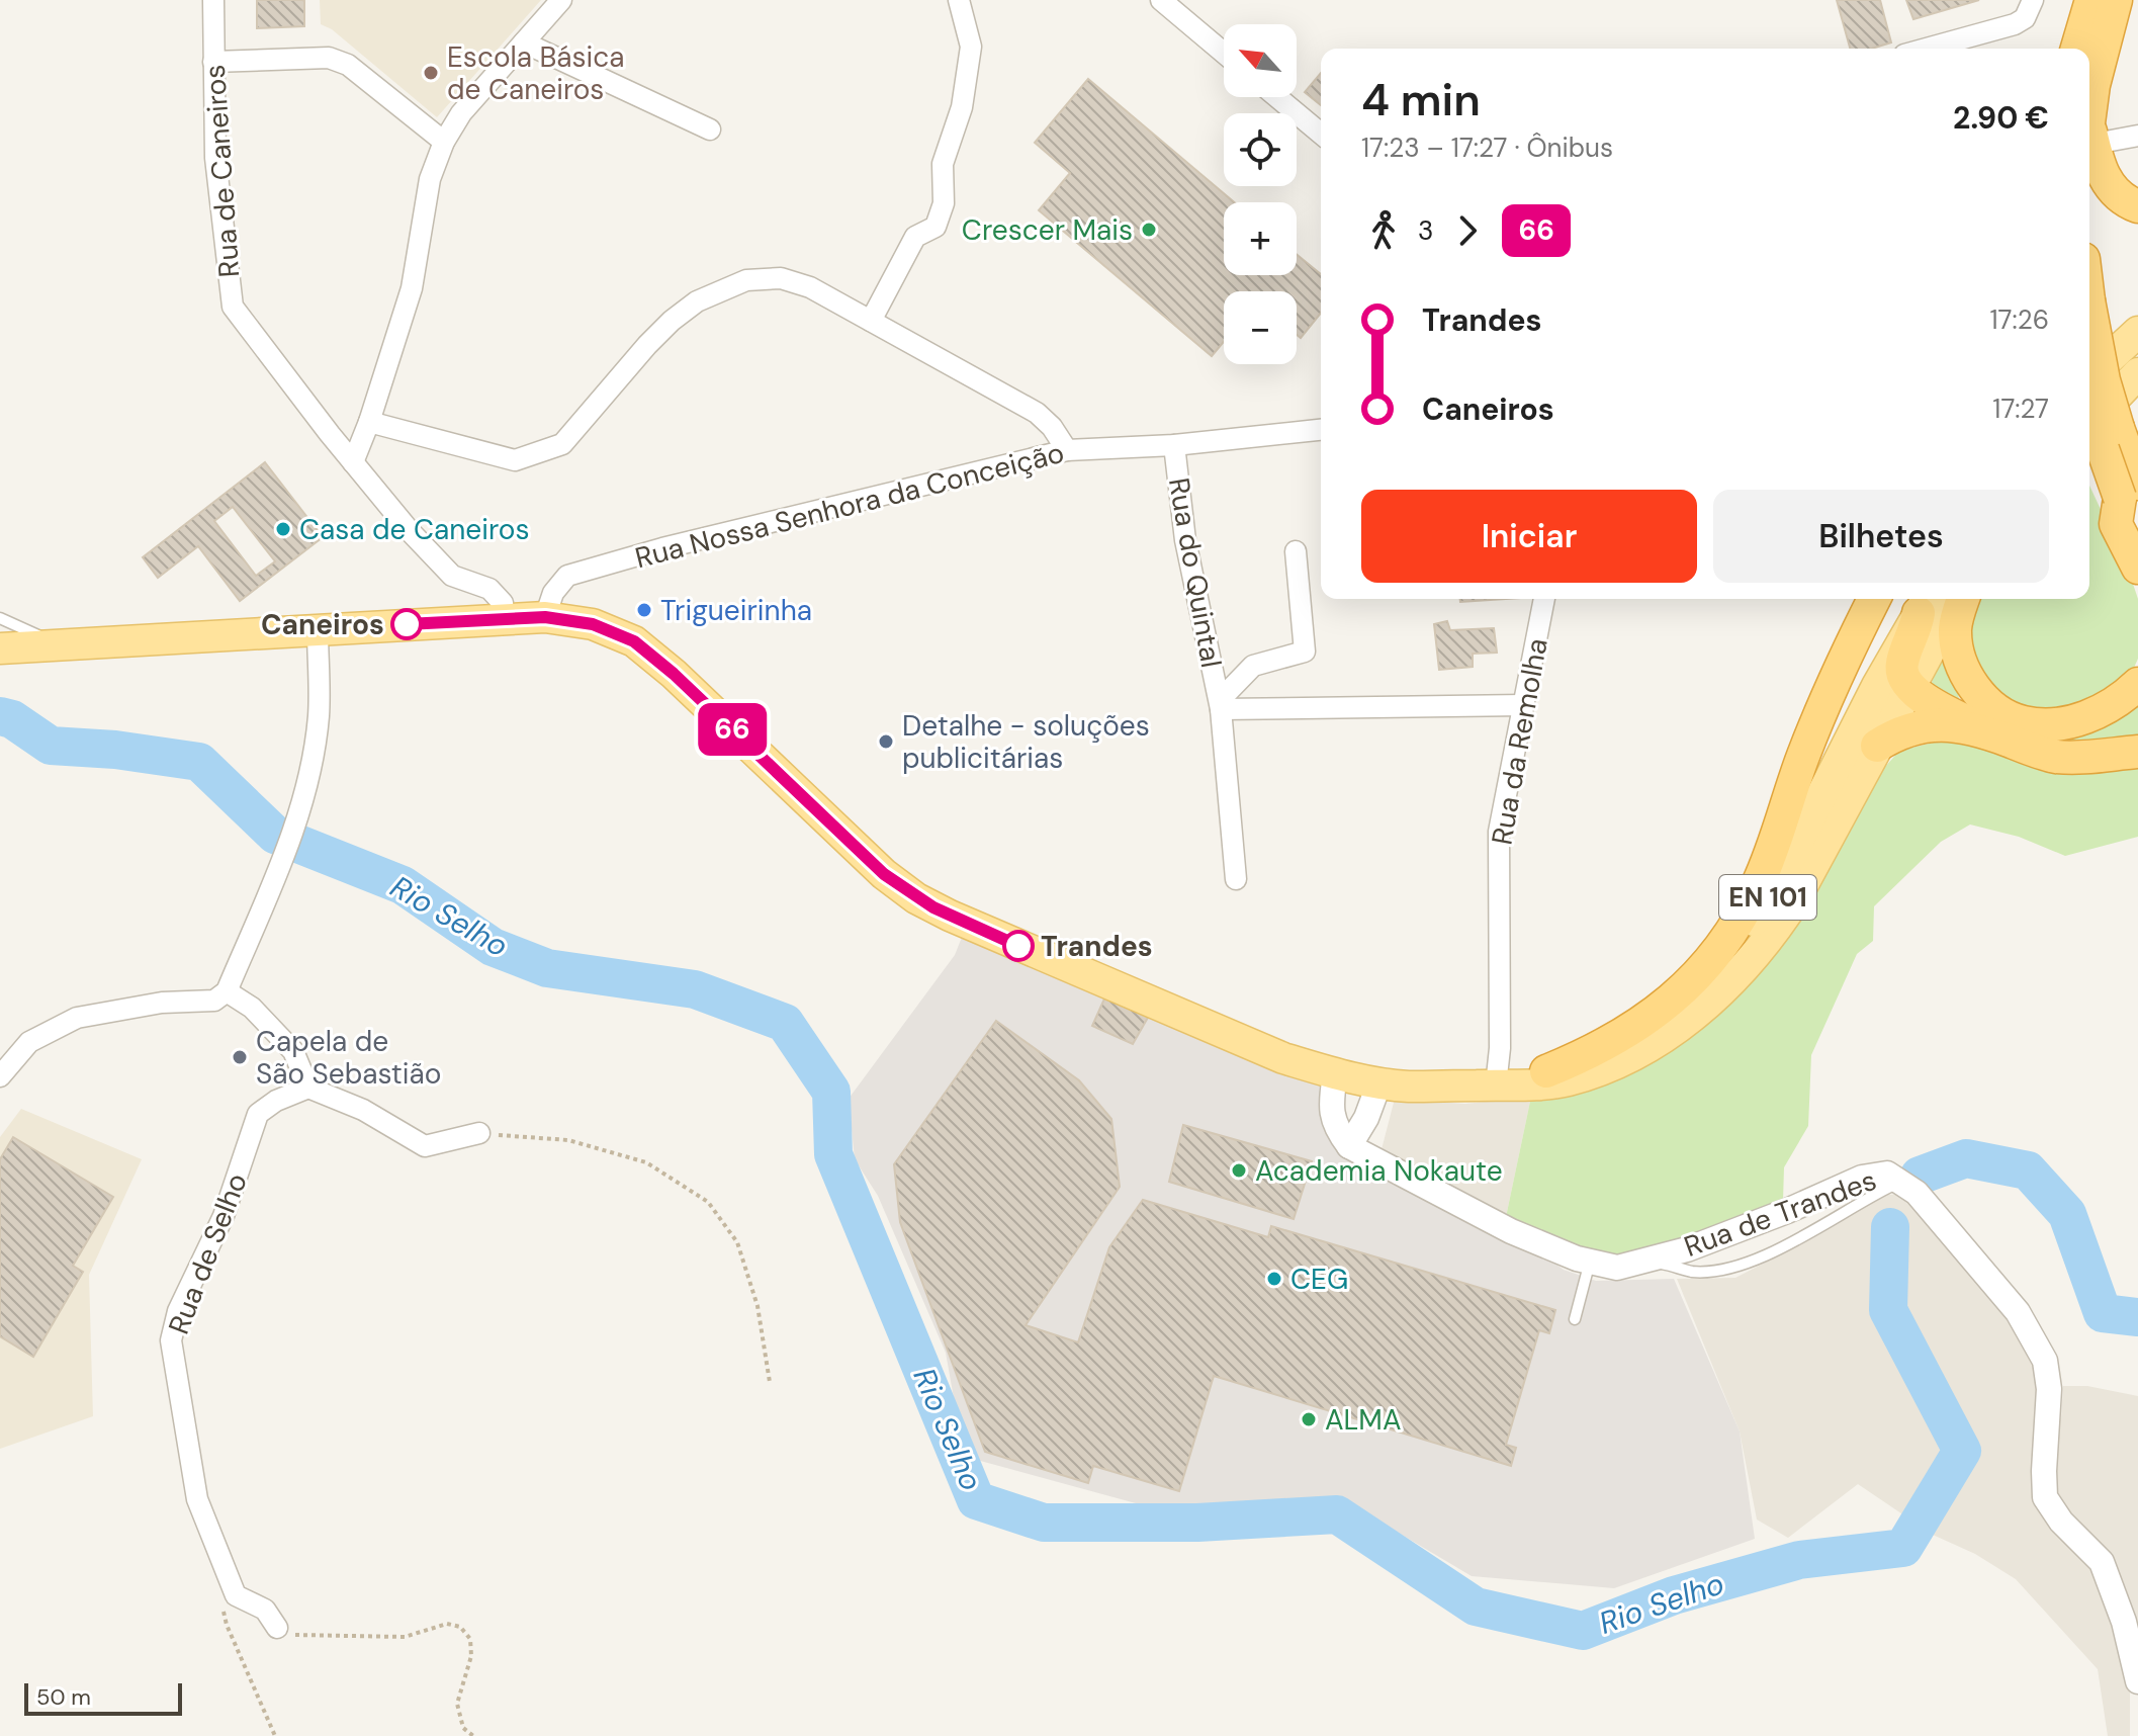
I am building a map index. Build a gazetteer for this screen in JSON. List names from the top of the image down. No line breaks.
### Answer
{"streets":{"main road":["EN 101"],"street":["Rua de Caneiros","Rua Nossa Senhora da Conceição","Rua do Quintal","Rua da Remolha","Rua de Trandes","Rua de Selho"]},"crossings":[["Rua de Caneiros","EN 101"],["Rua Nossa Senhora da Conceição","Rua do Quintal"],["Rua Nossa Senhora da Conceição","EN 101"],["Rua da Remolha","EN 101"]],"water":["Rio Selho"],"places":["Escola Básica de Caneiros","Crescer Mais","Casa de Caneiros","Trigueirinha","Caneiros","Detalhe - soluções publicitárias","Trandes","Capela de São Sebastião","Academia Nokaute","CEG","ALMA"],"lines":["bus line 66"],"scale_bar":"50 m","north":"top left","page":{"on_map":"66","map_buttons":["+","−"],"heading":["4 min","17:23 – 17:27 · Ônibus","2.90 €"],"legs":["3","66"],"list":[{"name":"Trandes","value":"17:26"},{"name":"Caneiros","value":"17:27"}],"buttons":["Iniciar","Bilhetes"],"scale":"50 m"}}
